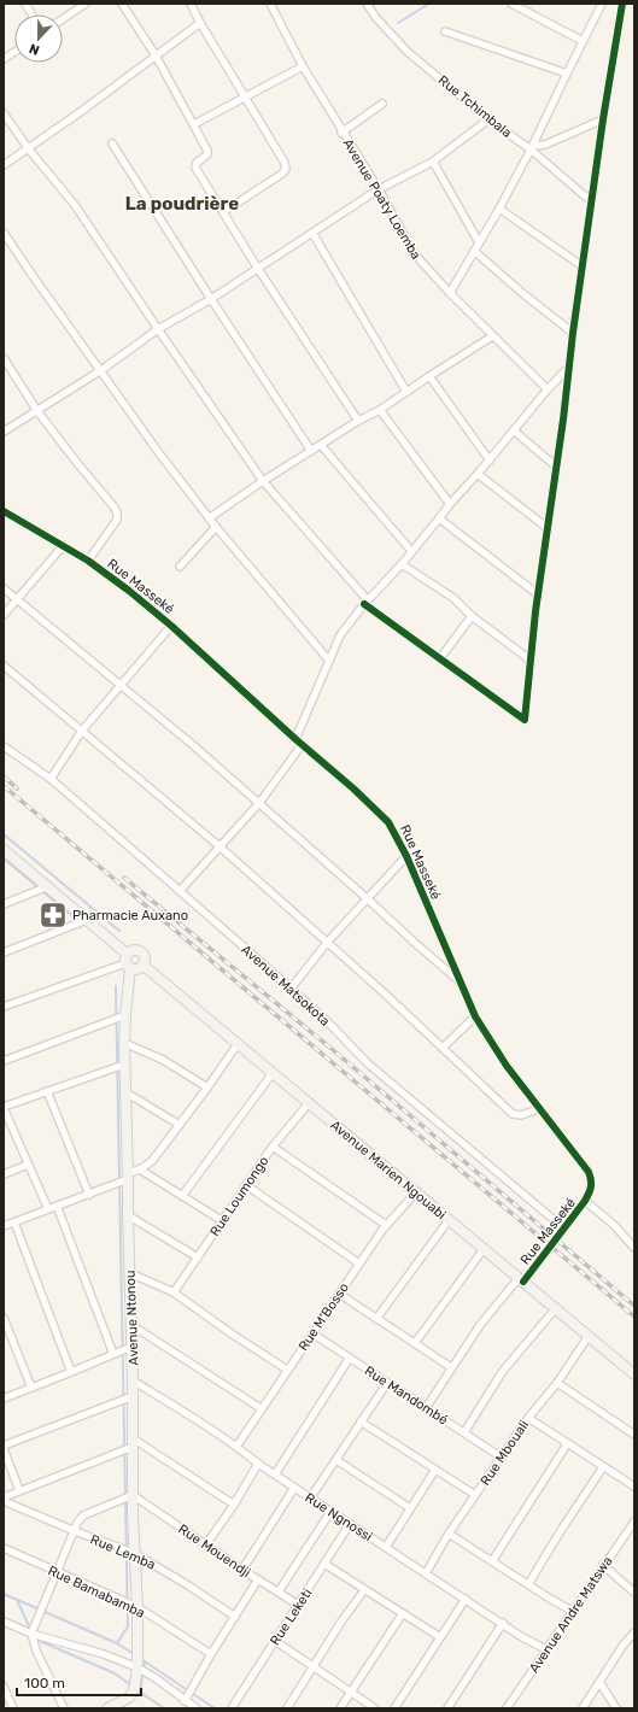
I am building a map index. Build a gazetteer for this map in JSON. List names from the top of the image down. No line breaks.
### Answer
{"streets":{"street":["Rue Tchimbala","Avenue Poaty Loemba","Rue Masseké","Avenue Matsokota","Avenue Marien Ngouabi","Rue Loumongo","Rue M'Bosso","Avenue Ntonou","Rue Mandombé","Rue Mbouali","Rue Ngnossi","Rue Mouendji","Rue Lemba","Rue Bamabamba","Avenue Andre Matswa","Rue Leketi"]},"crossings":[["Rue Masseké","Avenue Matsokota"],["Rue Masseké","Avenue Marien Ngouabi"],["Rue Masseké","Rue Mandombé"],["Avenue Marien Ngouabi","Rue Loumongo"],["Avenue Marien Ngouabi","Rue M'Bosso"],["Avenue Marien Ngouabi","Avenue Ntonou"],["Avenue Marien Ngouabi","Rue Mbouali"],["Rue M'Bosso","Rue Mandombé"],["Rue M'Bosso","Rue Ngnossi"],["Avenue Ntonou","Rue Ngnossi"],["Avenue Ntonou","Rue Mouendji"],["Avenue Ntonou","Rue Lemba"],["Avenue Ntonou","Rue Bamabamba"],["Rue Mandombé","Rue Mbouali"],["Rue Mbouali","Rue Ngnossi"],["Rue Ngnossi","Avenue Andre Matswa"],["Rue Ngnossi","Rue Leketi"],["Rue Mouendji","Rue Leketi"]],"districts":["La poudrière"],"places":{"pharmacy":["Pharmacie Auxano"]},"scale_bar":"100 m","north":"bottom"}
